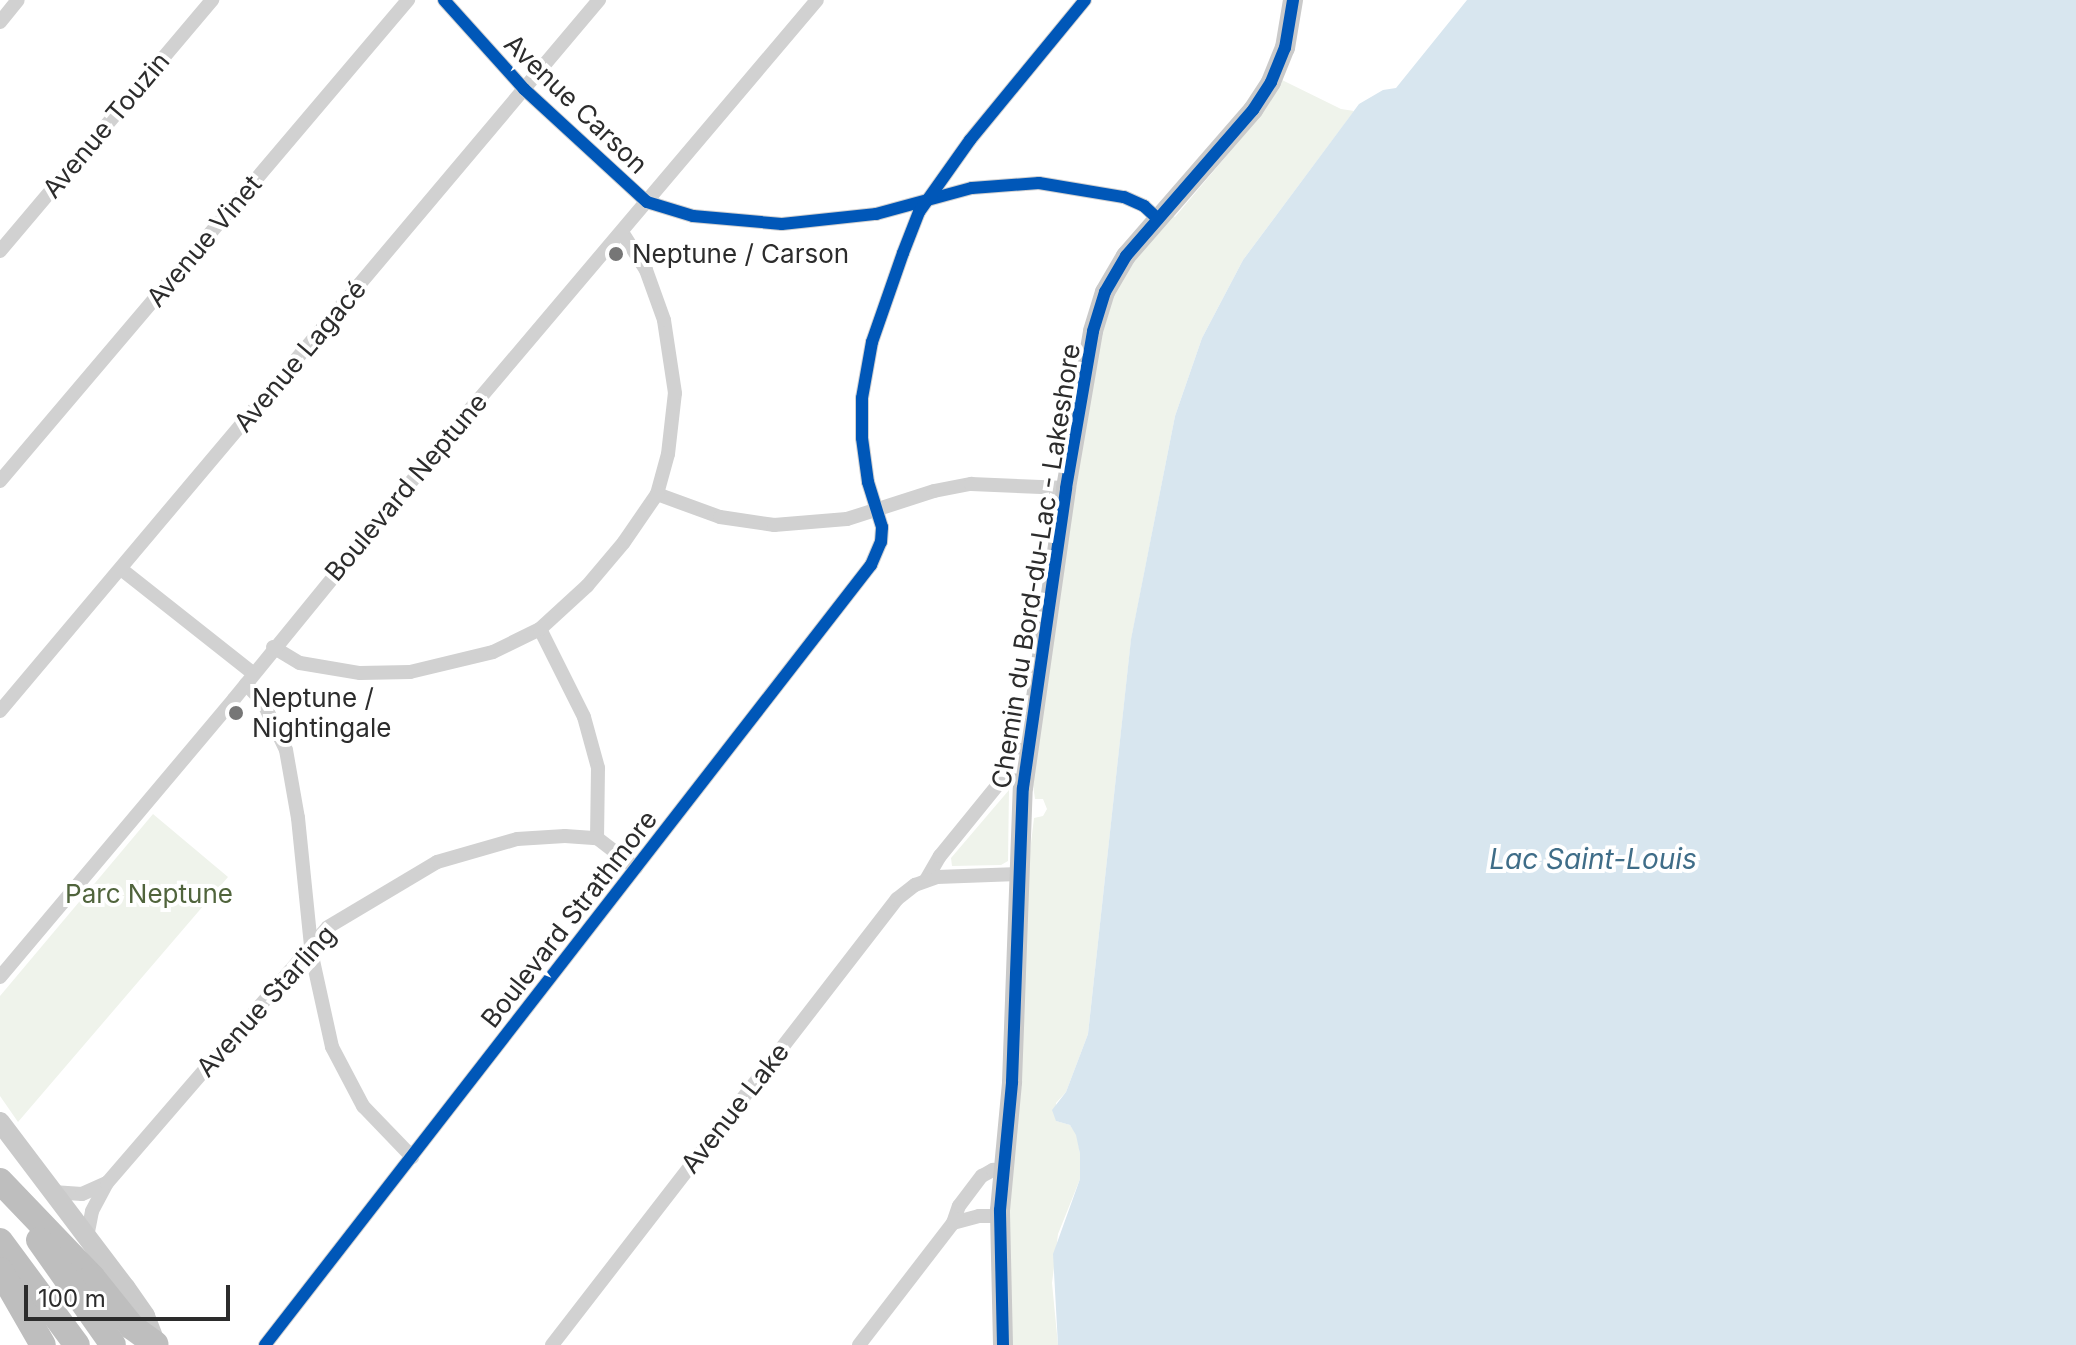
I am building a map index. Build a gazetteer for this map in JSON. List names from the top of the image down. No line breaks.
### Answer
{"streets":{"street":["Avenue Carson","Avenue Touzin","Avenue Vinet","Avenue Lagacé","Boulevard Neptune","Chemin du Bord-du-Lac - Lakeshore","Boulevard Strathmore","Avenue Starling","Avenue Lake"]},"crossings":[["Avenue Carson","Avenue Lagacé"],["Avenue Carson","Boulevard Neptune"],["Chemin du Bord-du-Lac - Lakeshore","Avenue Lake"]],"water":["Lac Saint-Louis"],"parks":["Parc Neptune"],"places":["Neptune / Carson","Neptune / Nightingale"],"scale_bar":"100 m"}
